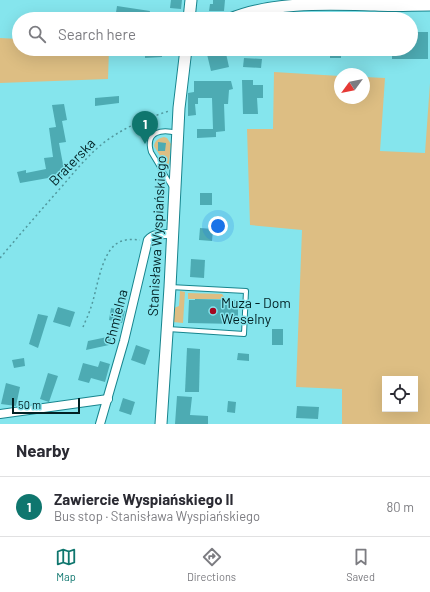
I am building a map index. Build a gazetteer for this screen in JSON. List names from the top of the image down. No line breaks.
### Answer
{"streets":{"street":["Stanisława Wyspiańskiego","Chmielna"],"path":["Braterska"]},"crossings":[["Braterska","Stanisława Wyspiańskiego"]],"places":["Muza - Dom Weselny"],"scale_bar":"50 m","north":"bottom left","page":{"search":"Search here","pins":"1","scale":"50 m","heading":"Nearby","list":[{"mark":"1","name":"Zawiercie Wyspiańskiego II","note":"Bus stop · Stanisława Wyspiańskiego","value":"80 m"}],"nav":["Map","Directions","Saved"]}}
